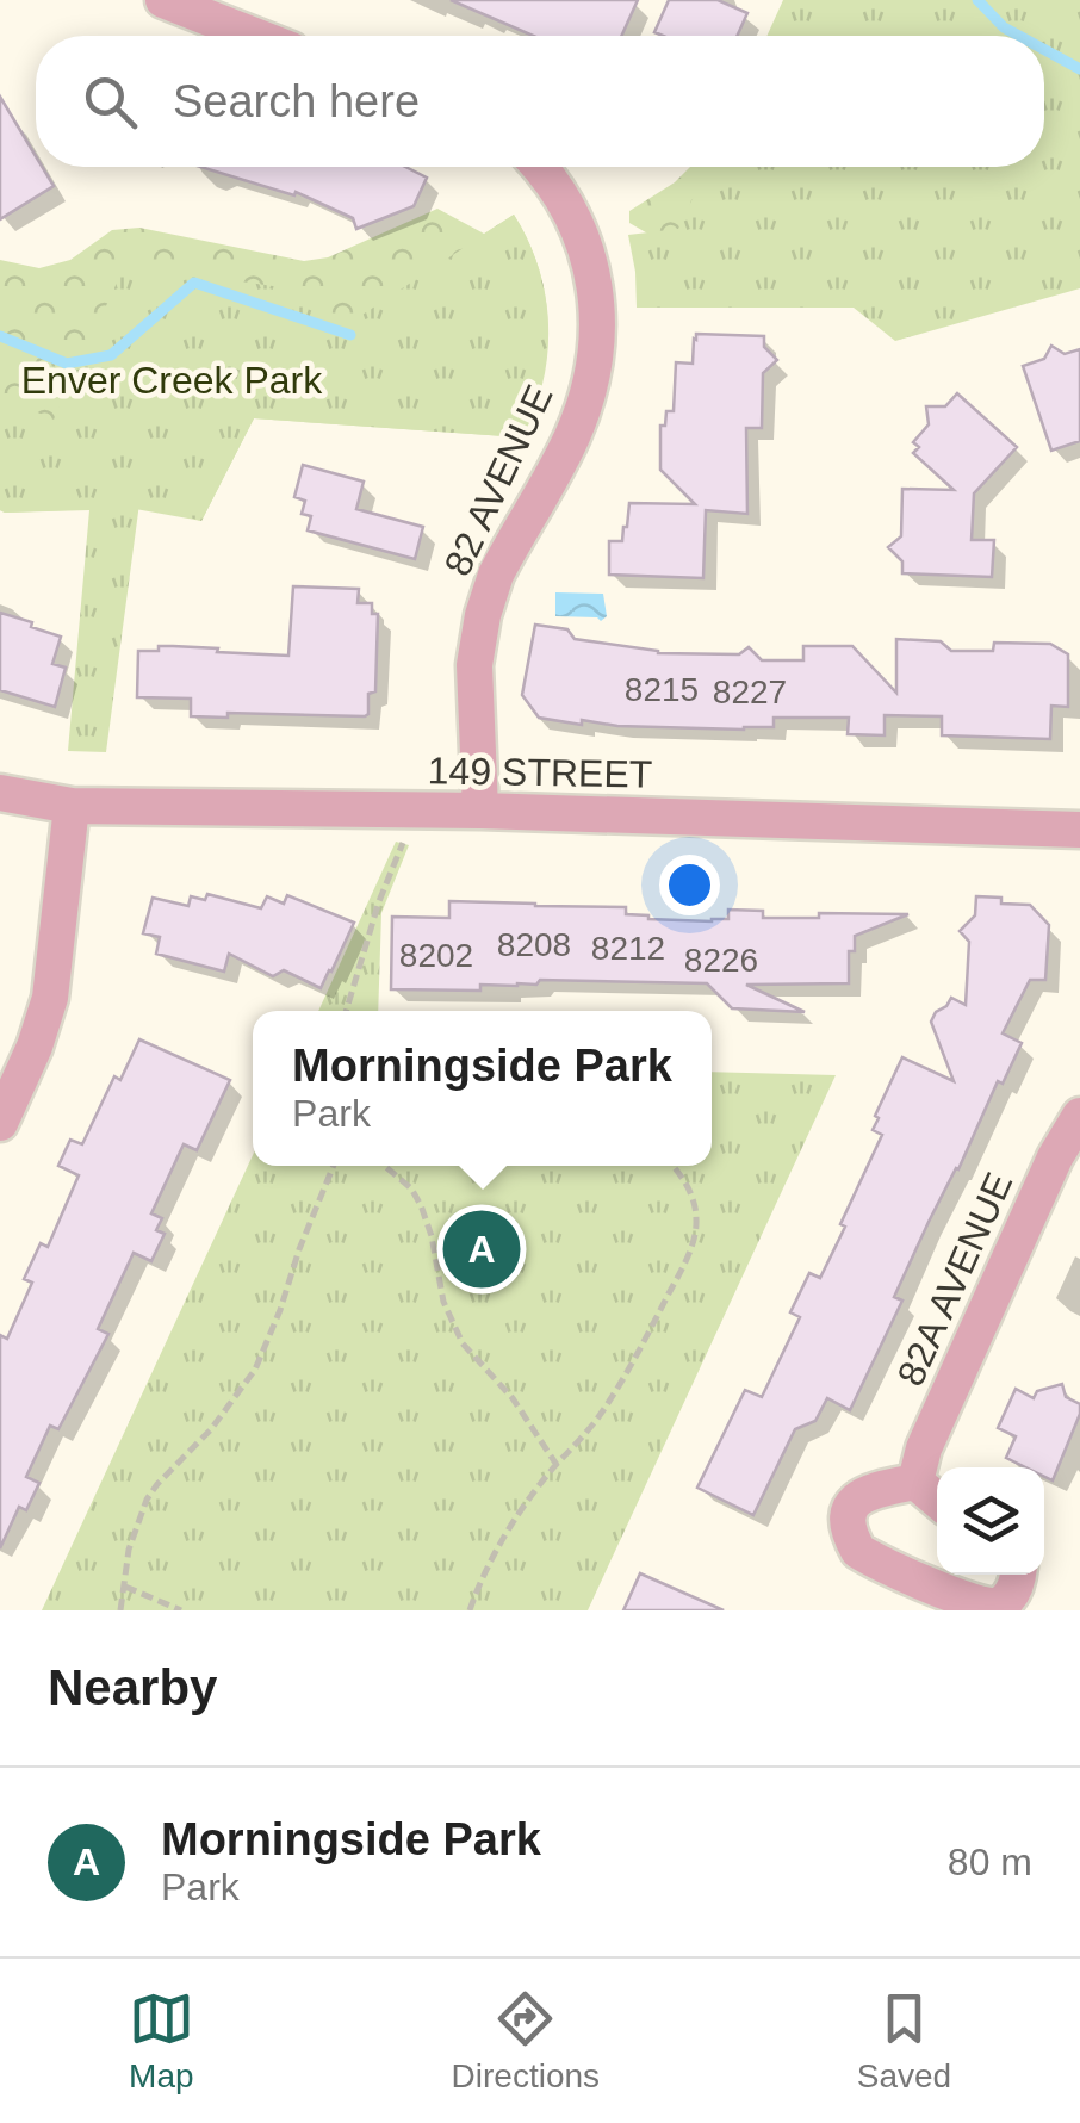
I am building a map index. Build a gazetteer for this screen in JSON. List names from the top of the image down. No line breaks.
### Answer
{"streets":{"street":["82 AVENUE","149 STREET","82A AVENUE"]},"crossings":[["82 AVENUE","149 STREET"]],"parks":["Enver Creek Park"],"house_numbers":["8215","8227","8208","8212","8202","8226"],"page":{"search":"Search here","popup":["Morningside Park","Park"],"pins":"A","heading":"Nearby","list":[{"mark":"A","name":"Morningside Park","note":"Park","value":"80 m"}],"nav":["Map","Directions","Saved"]}}
